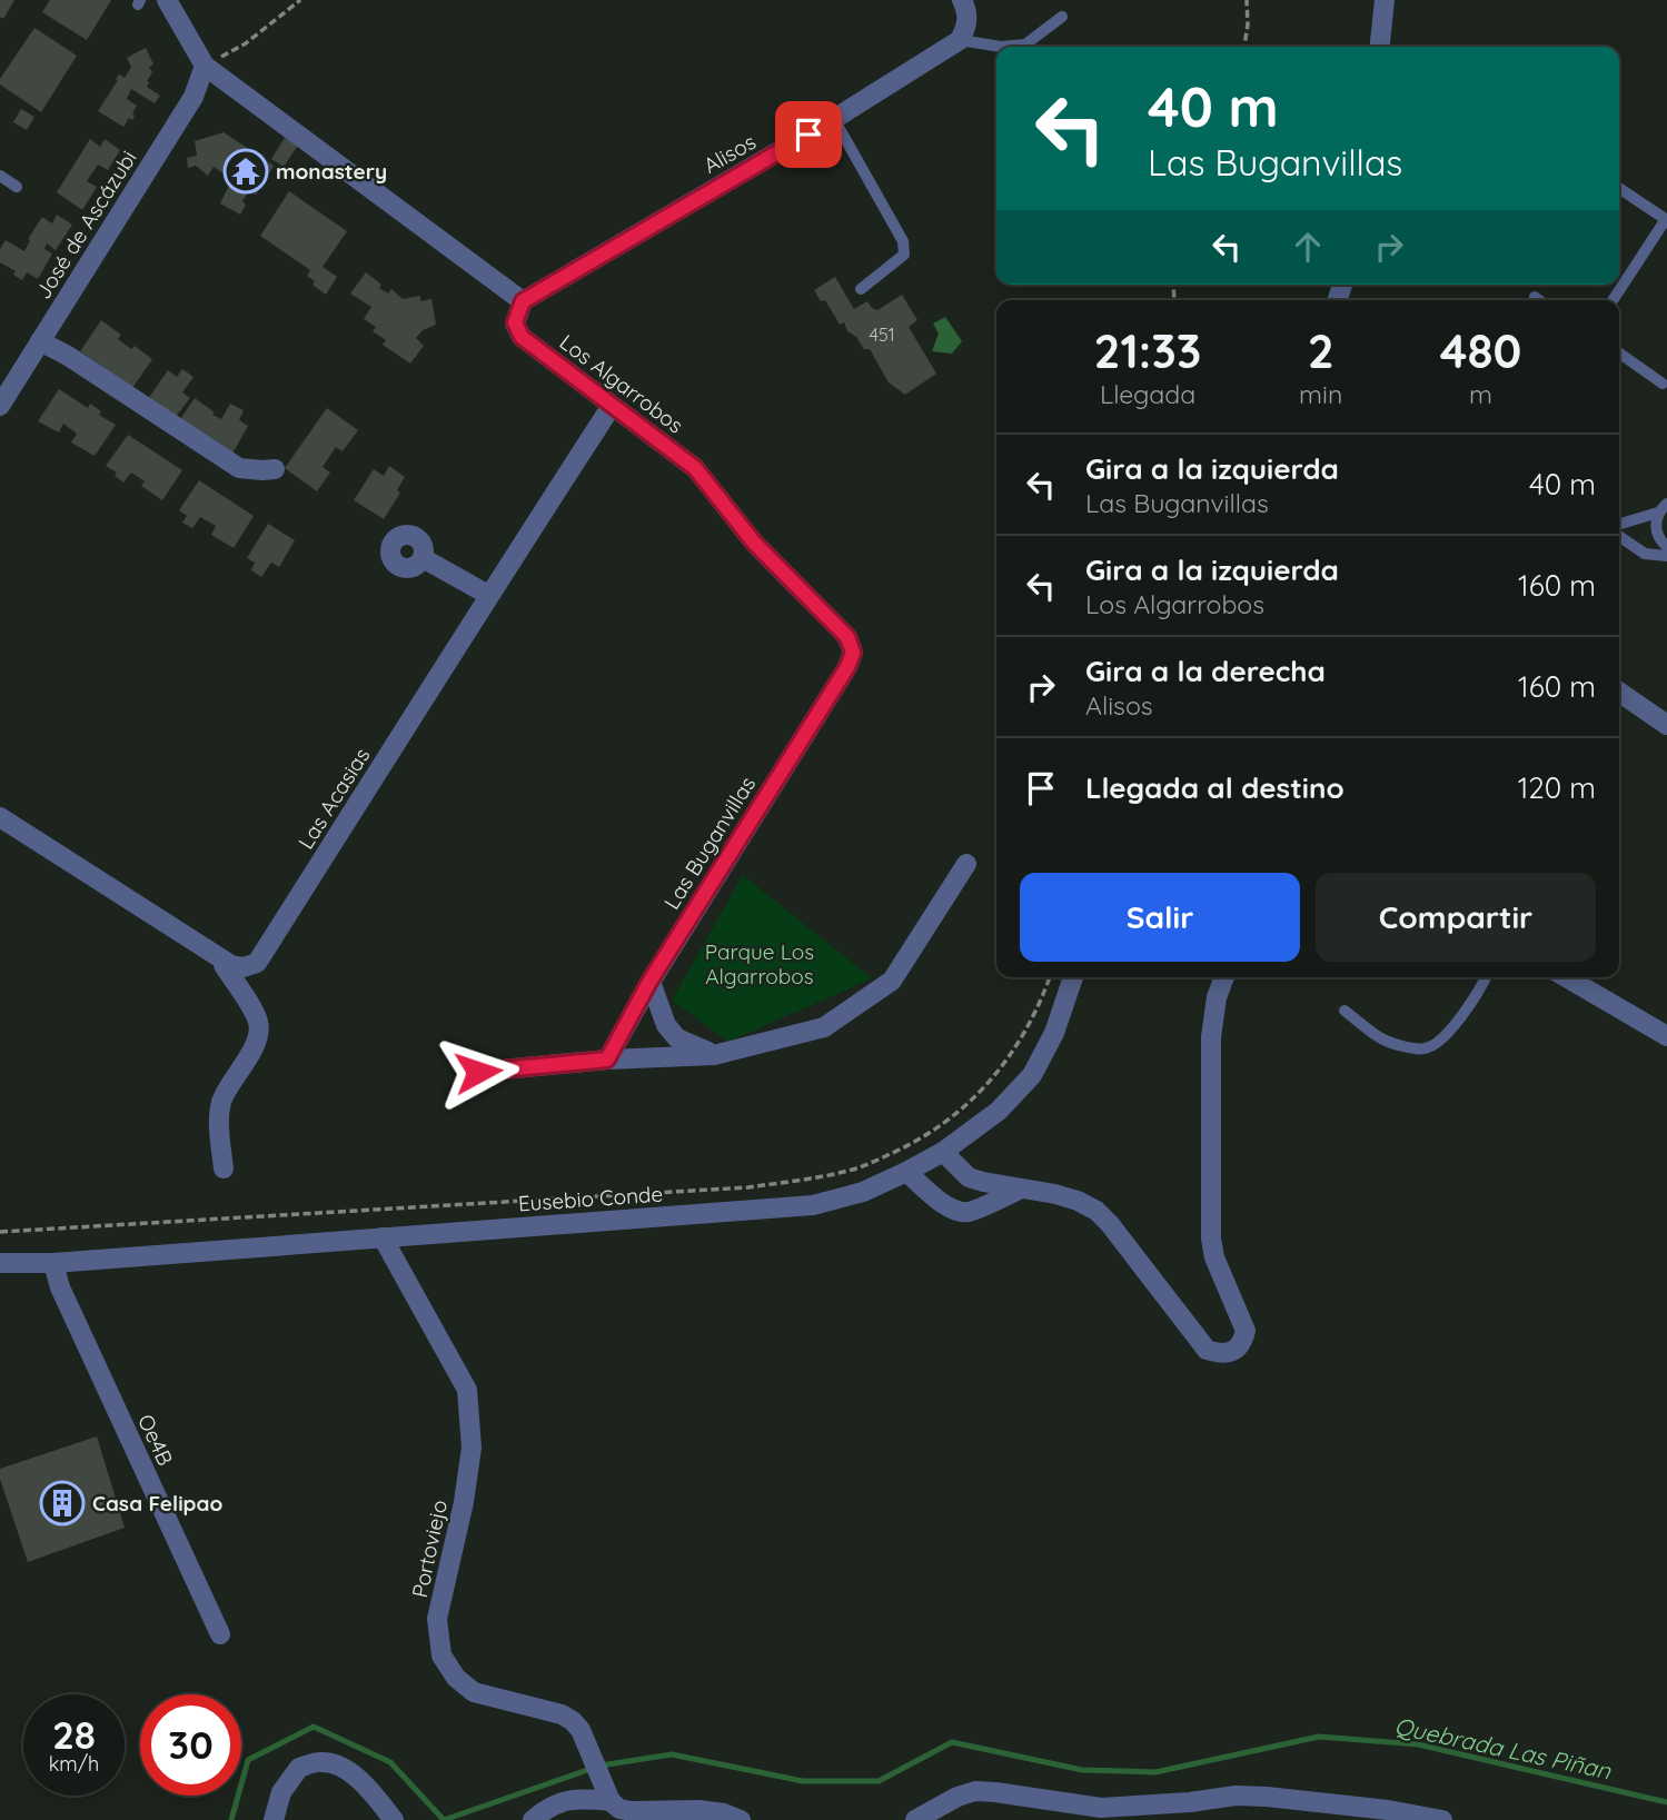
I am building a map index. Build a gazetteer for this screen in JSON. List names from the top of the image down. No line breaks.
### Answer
{"streets":{"street":["Alisos","José de Ascázubi","Los Algarrobos","Las Acasias","Las Buganvillas","Eusebio Conde","Oe4B","Portoviejo"]},"crossings":[["Alisos","Los Algarrobos"],["Los Algarrobos","Las Acasias"],["Los Algarrobos","Las Buganvillas"],["Eusebio Conde","Oe4B"],["Eusebio Conde","Portoviejo"]],"water":["Quebrada Las Piñan"],"parks":["Parque Los Algarrobos"],"places":{"temple":["monastery"],"building":["Casa Felipao"]},"house_numbers":["451"],"page":{"turn":["40 m","Las Buganvillas"],"eta":["21:33","Llegada","2","min","480","m"],"list":[{"name":"Gira a la izquierda","note":"Las Buganvillas","value":"40 m"},{"name":"Gira a la izquierda","note":"Los Algarrobos","value":"160 m"},{"name":"Gira a la derecha","note":"Alisos","value":"160 m"},{"name":"Llegada al destino","value":"120 m"}],"buttons":["Salir","Compartir"],"speed":"28 km/h","limit":"30"}}
